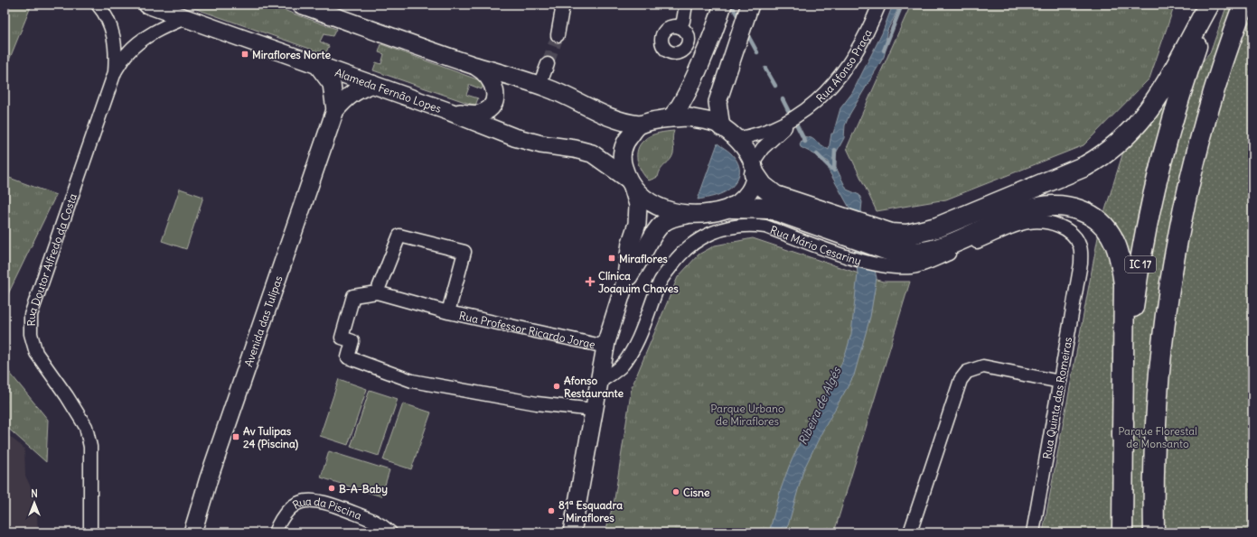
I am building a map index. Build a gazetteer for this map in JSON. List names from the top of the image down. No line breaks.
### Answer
{"streets":{"highway":["IC 17"],"street":["Rua Afonso Praça","Alameda Fernão Lopes","Rua Mário Cesariny","Rua Doutor Alfredo da Costa","Avenida das Tulipas","Rua Professor Ricardo Jorge","Rua Quinta das Romeiras","Rua da Piscina"]},"crossings":[["Rua Afonso Praça","Alameda Fernão Lopes"],["Alameda Fernão Lopes","Avenida das Tulipas"],["Rua Mário Cesariny","Rua Quinta das Romeiras"]],"water":["Ribeira de Algés"],"parks":["Parque Urbano de Miraflores","Parque Florestal de Monsanto"],"places":{"transit":["Miraflores Norte","Miraflores","Av Tulipas 24 (Piscina)"],"health":["Clínica Joaquim Chaves"],"other":["Afonso Restaurante","B-A-Baby","Cisne","81ª Esquadra - Miraflores"]},"north":"top"}
